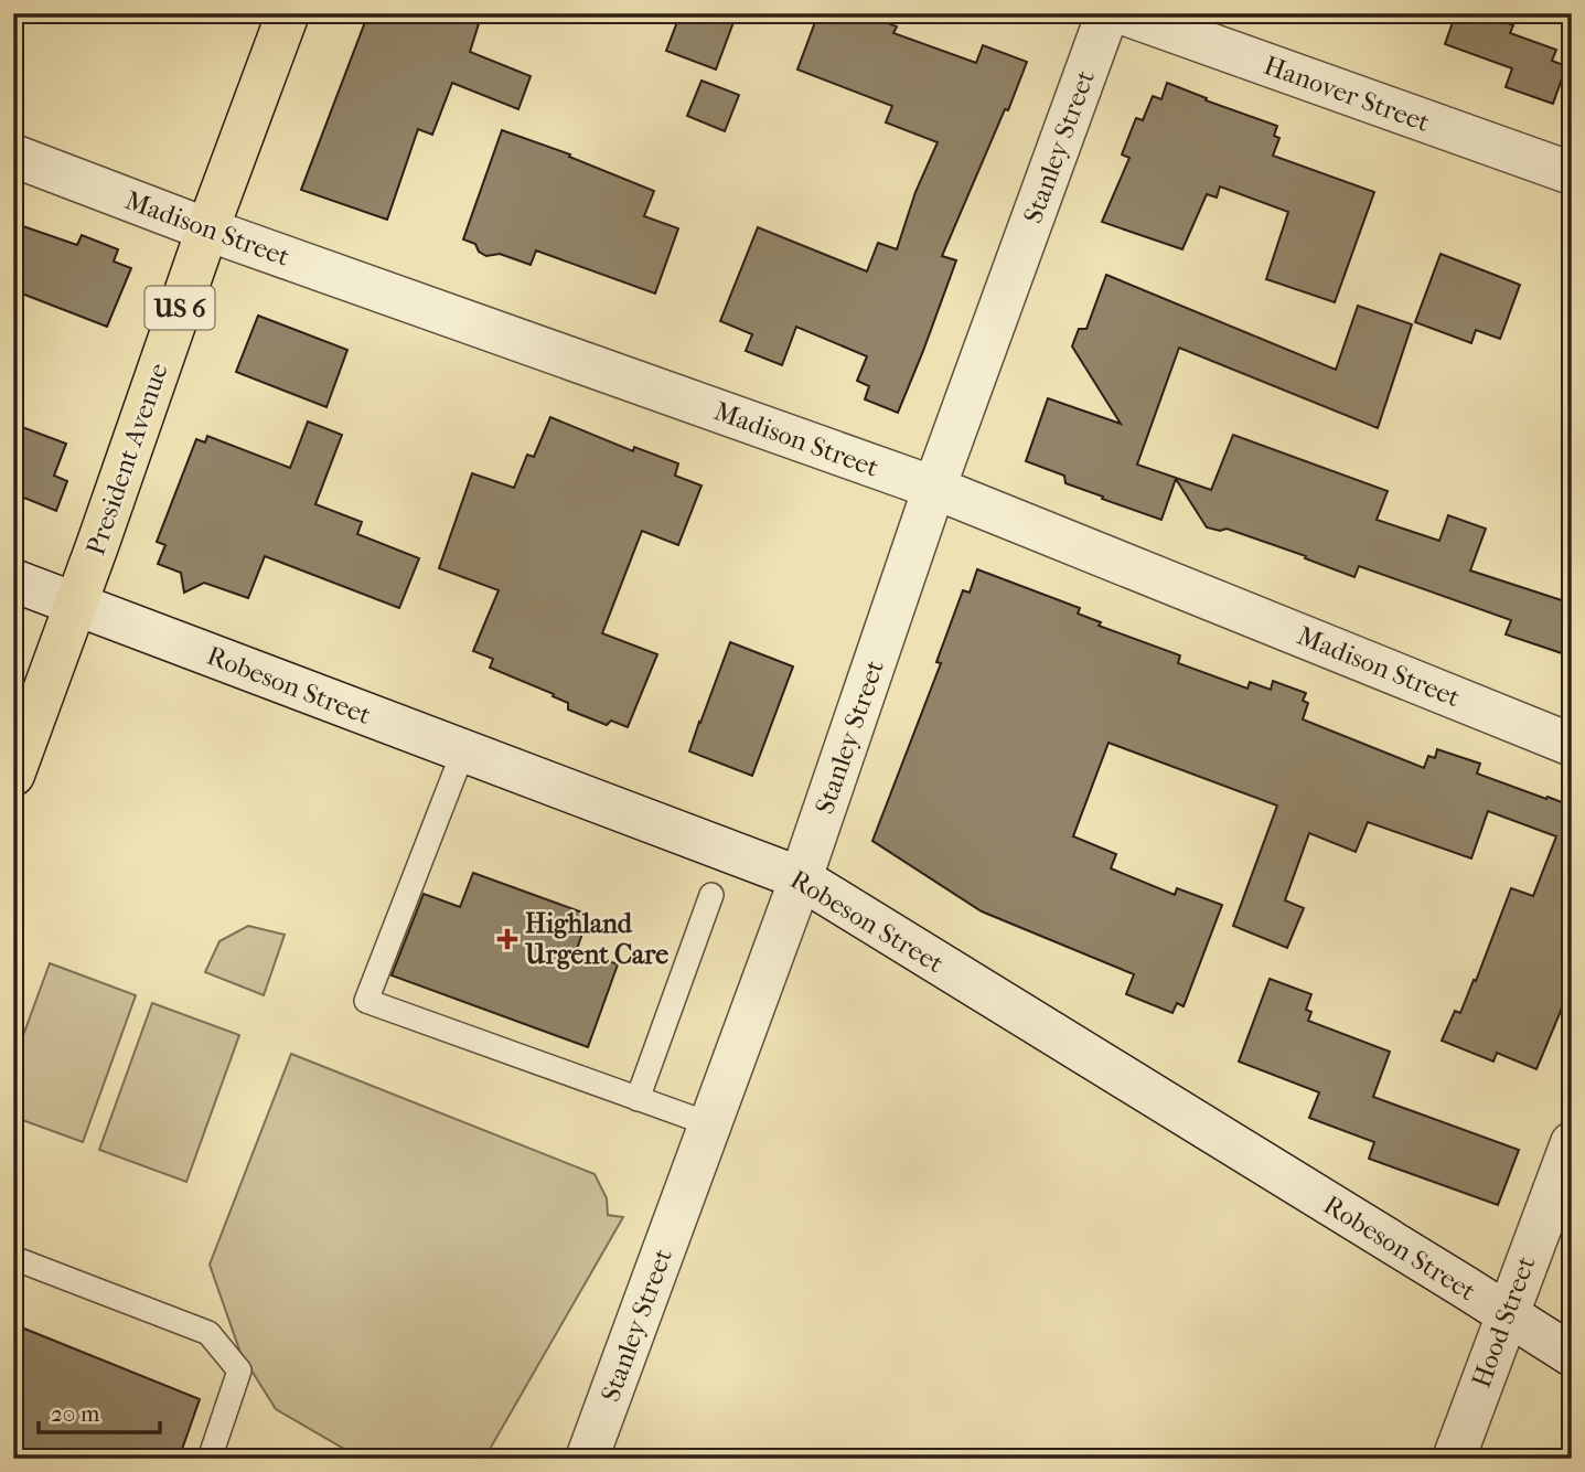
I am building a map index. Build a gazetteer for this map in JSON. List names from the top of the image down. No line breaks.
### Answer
{"streets":{"main road":["US 6","President Avenue"],"street":["Hanover Street","Stanley Street","Madison Street","Robeson Street","Hood Street"]},"crossings":[["Stanley Street","Madison Street"],["Stanley Street","Robeson Street"],["Madison Street","President Avenue"],["President Avenue","Robeson Street"],["Robeson Street","Hood Street"]],"places":{"health":["Highland Urgent Care"]},"scale_bar":"20 m"}
